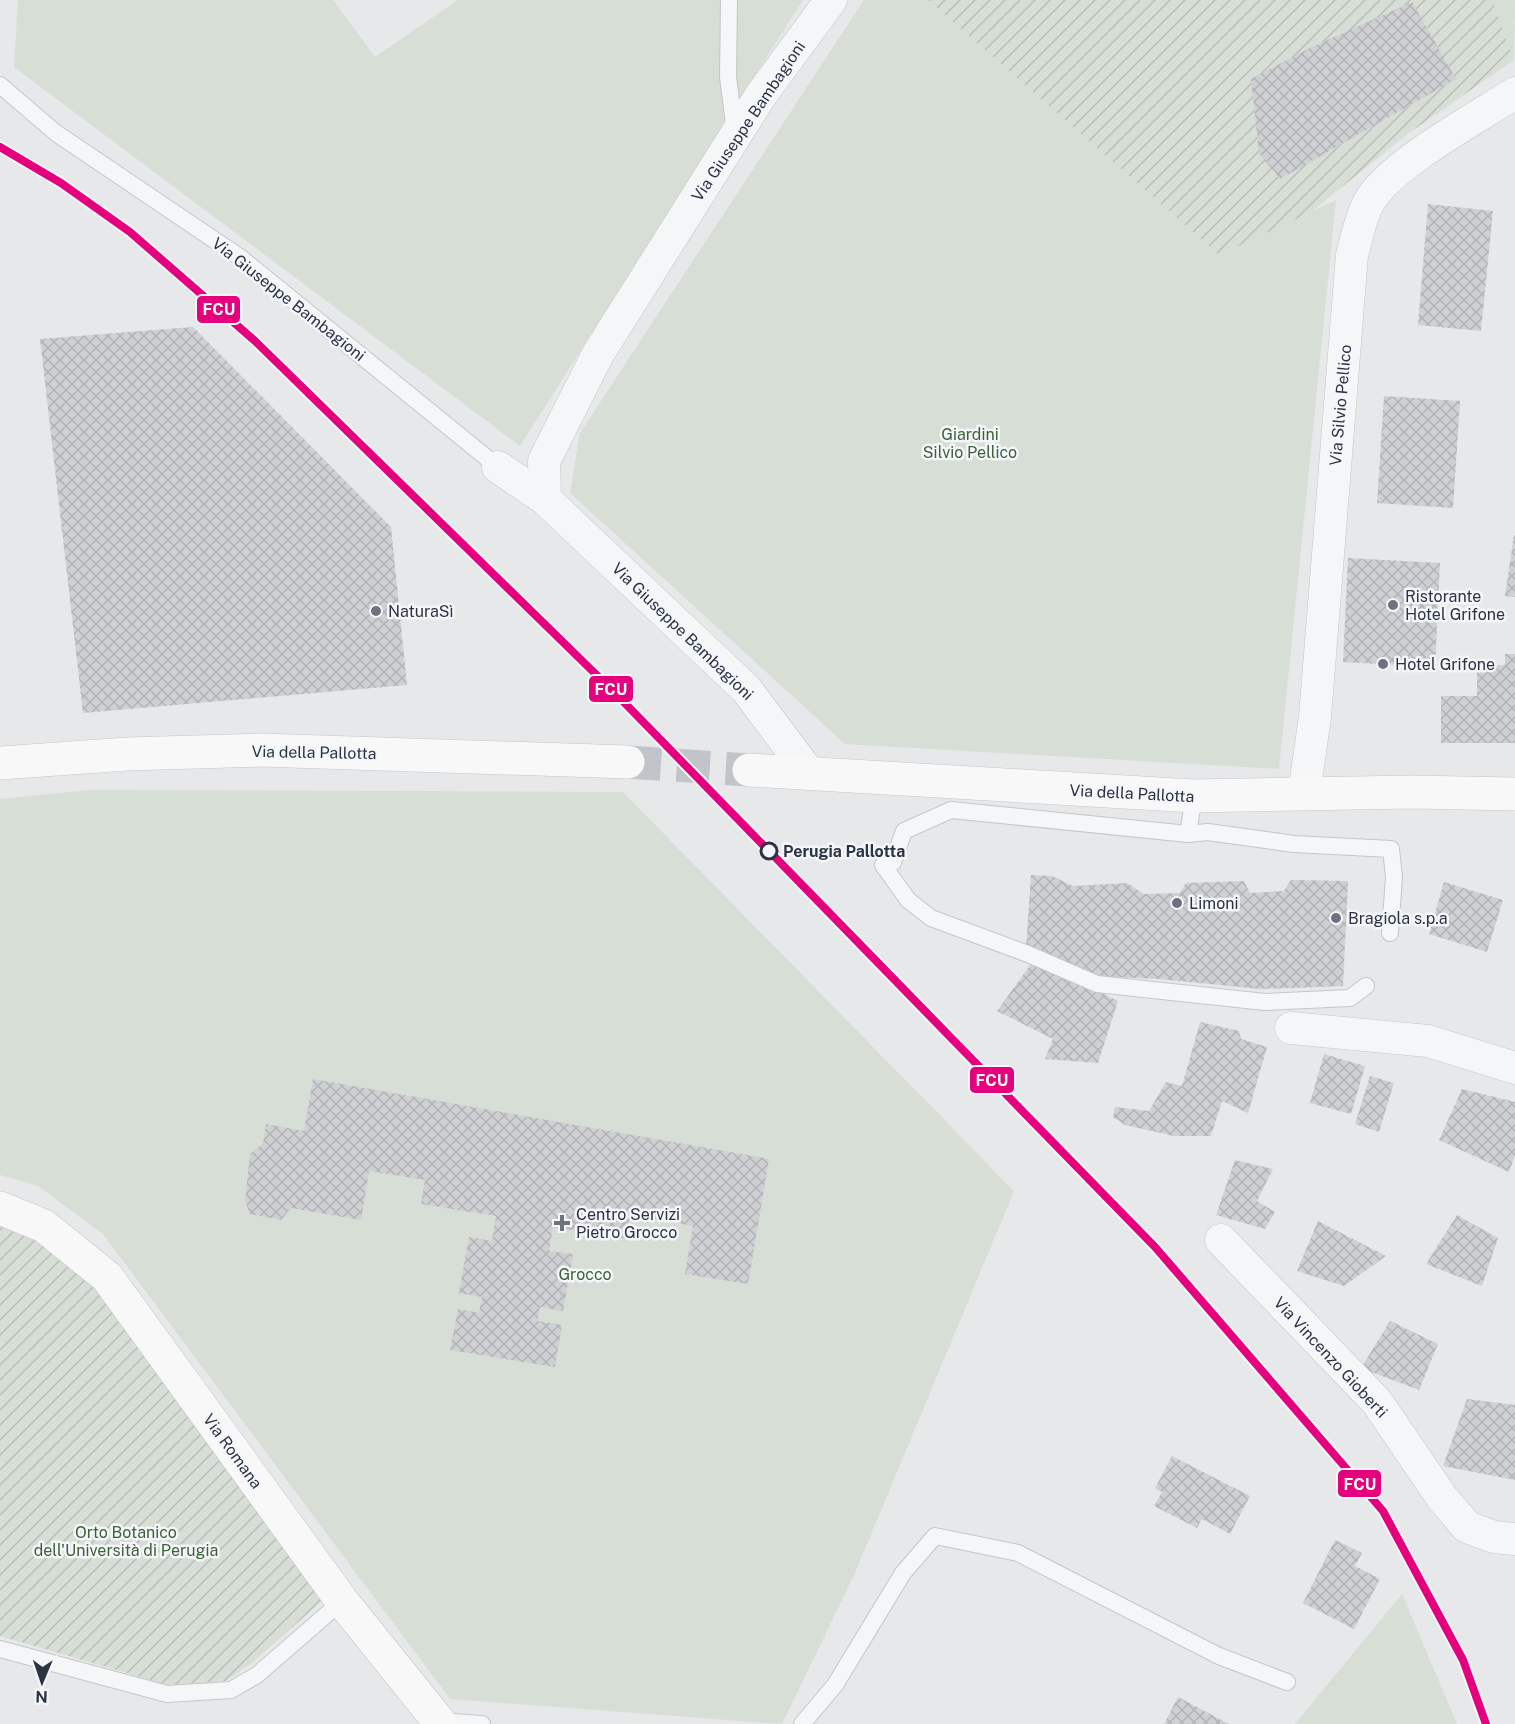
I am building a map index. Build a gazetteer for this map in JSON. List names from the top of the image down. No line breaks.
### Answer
{"streets":{"main road":["Via della Pallotta","Via Romana"],"street":["Via Giuseppe Bambagioni","Via Silvio Pellico","Via Vincenzo Gioberti"]},"crossings":[["Via Giuseppe Bambagioni","Via della Pallotta"],["Via Silvio Pellico","Via della Pallotta"]],"parks":["Giardini Silvio Pellico","Grocco","Orto Botanico dell'Università di Perugia"],"places":{"other":["Ristorante Hotel Grifone","NaturaSì","Hotel Grifone","Perugia Pallotta","Limoni","Bragiola s.p.a"],"health":["Centro Servizi Pietro Grocco"]},"lines":["transit line FCU"],"north":"bottom"}
